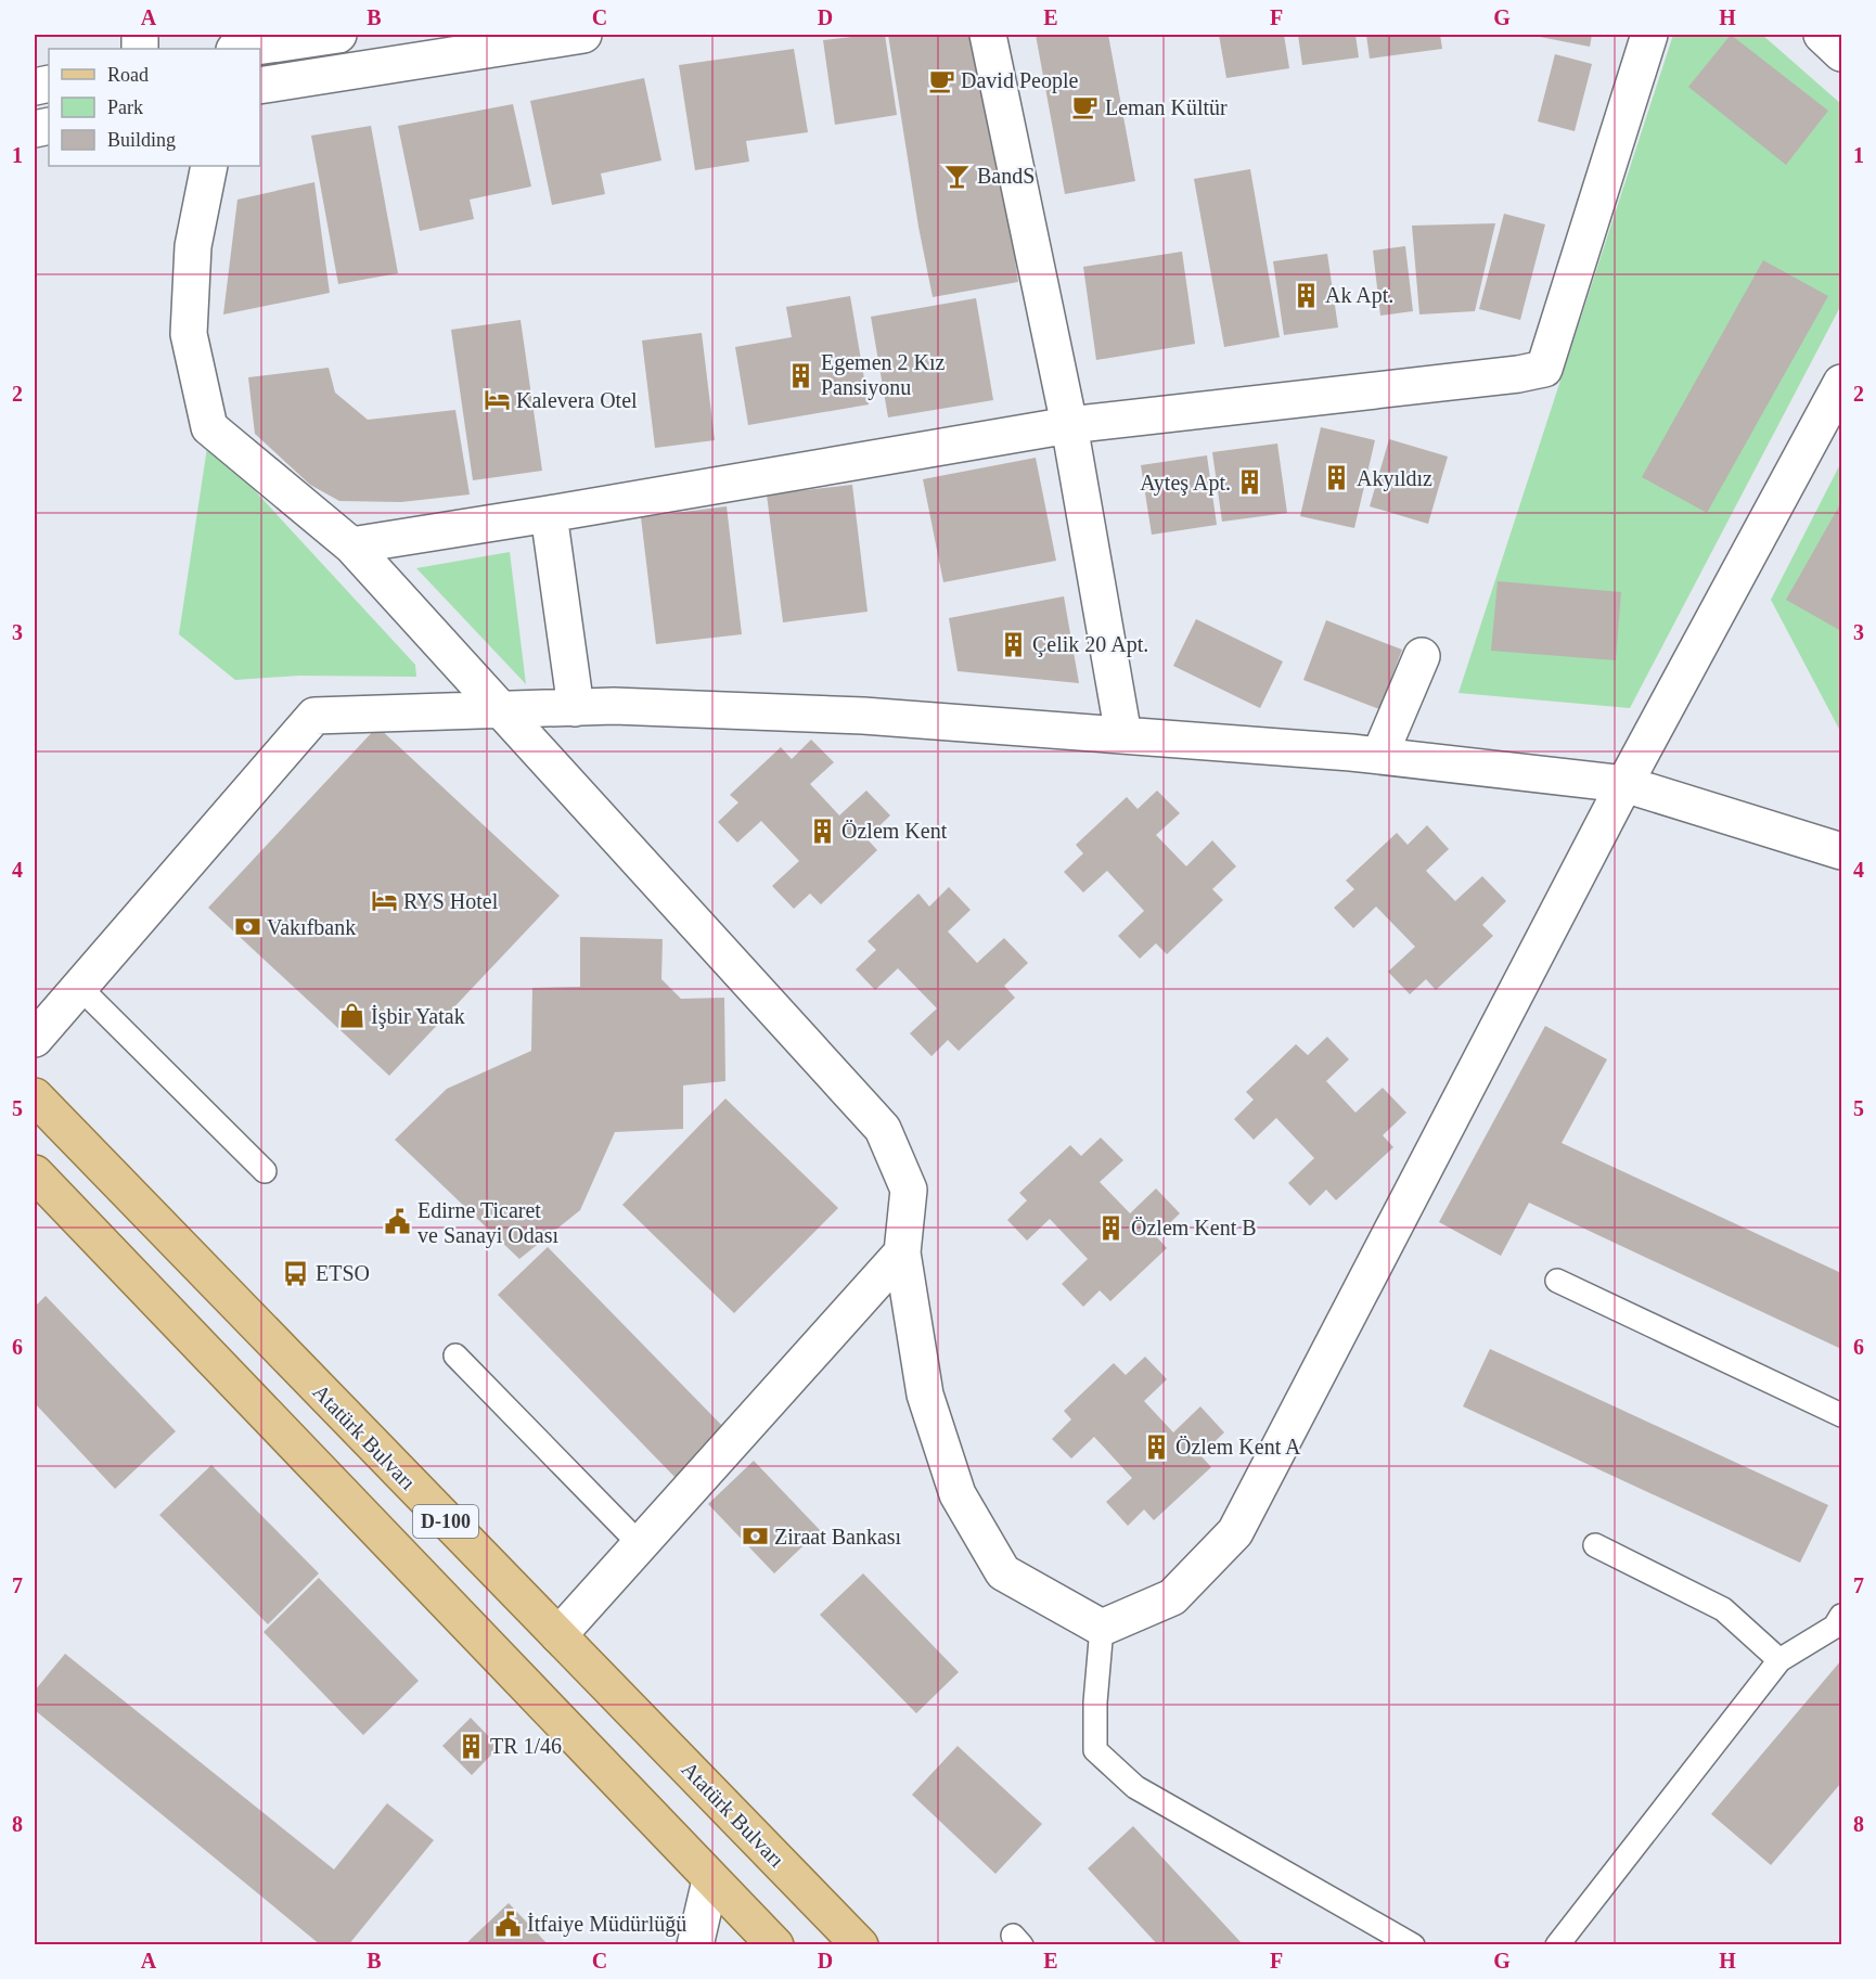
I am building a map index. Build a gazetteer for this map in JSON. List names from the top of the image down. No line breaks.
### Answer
{"streets":{"main road":["Atatürk Bulvarı","D-100"]},"places":{"cafe":["David People","Leman Kültür"],"bar":["BandS"],"building":["Ak Apt.","Egemen 2 Kız Pansiyonu","Akyıldız","Ayteş Apt.","Çelik 20 Apt.","Özlem Kent","Özlem Kent B","Özlem Kent A","TR 1/46"],"hotel":["Kalevera Otel","RYS Hotel"],"bank":["Vakıfbank","Ziraat Bankası"],"shop":["İşbir Yatak"],"public building":["Edirne Ticaret ve Sanayi Odası","İtfaiye Müdürlüğü"],"bus stop":["ETSO"]},"legend":["Road","Park","Building"],"grid":{"columns":["A","B","C","D","E","F","G","H"],"rows":["1","2","3","4","5","6","7","8"]}}
